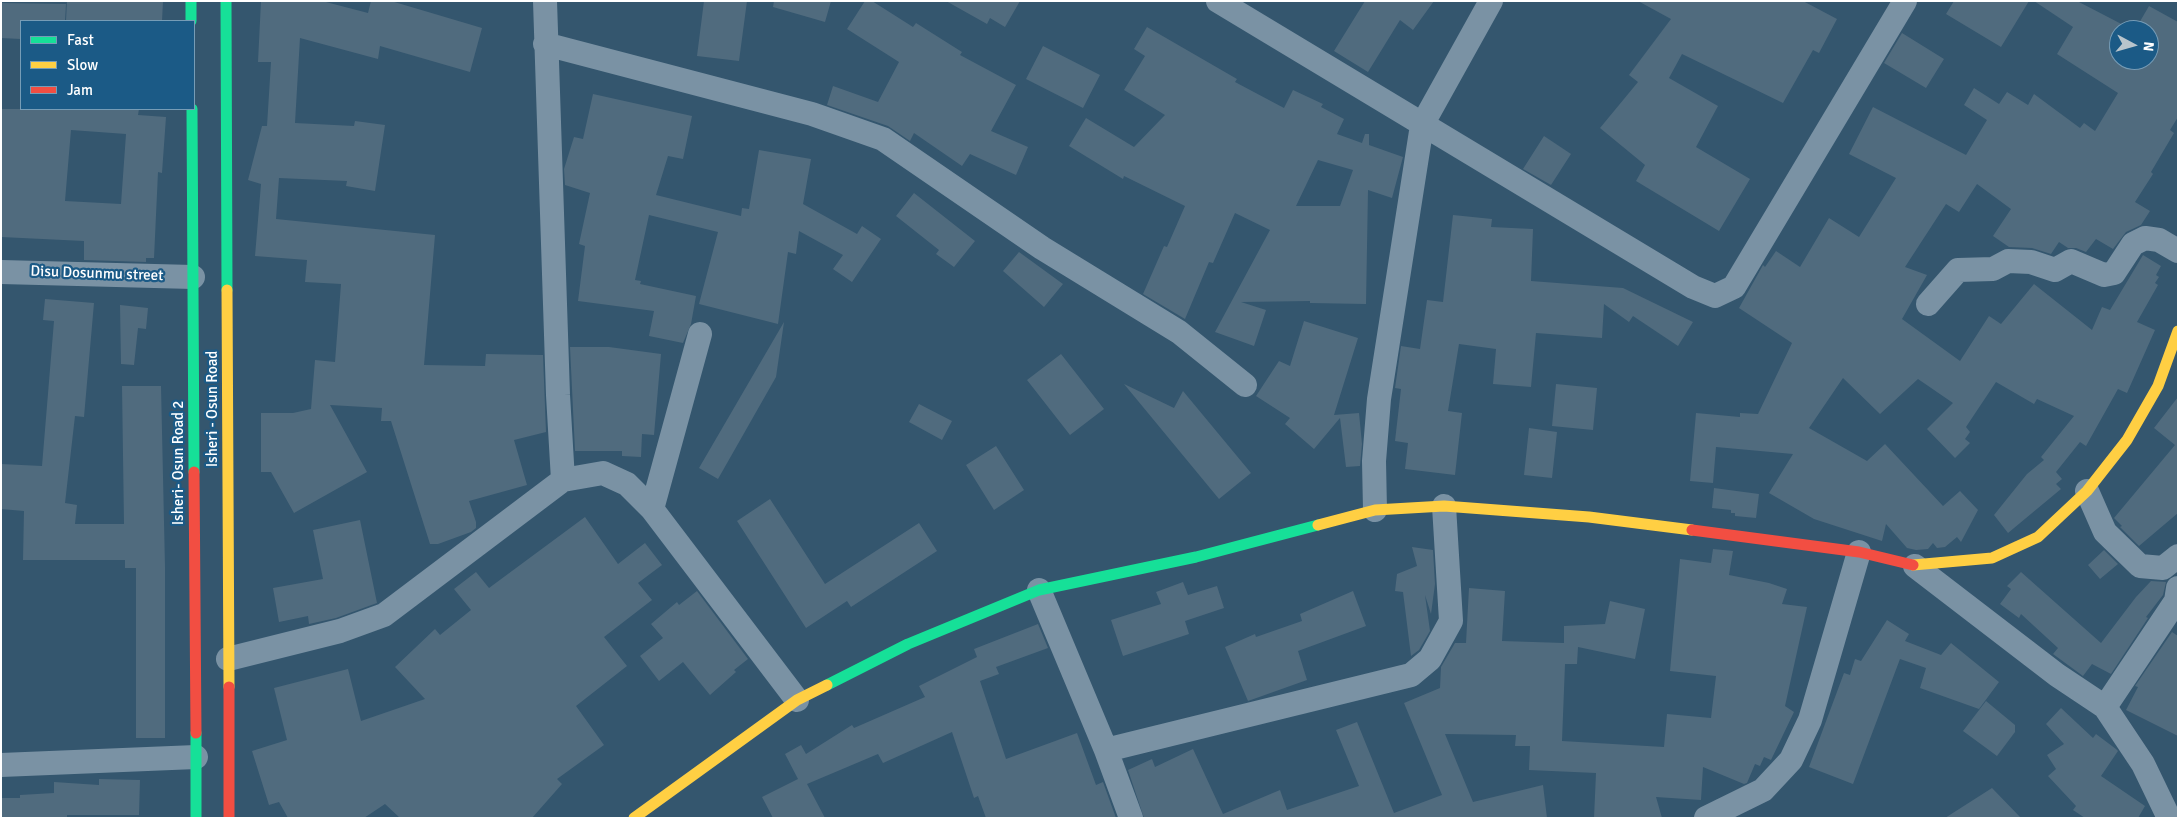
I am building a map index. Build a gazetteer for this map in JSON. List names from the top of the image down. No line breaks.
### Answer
{"streets":{"street":["Disu Dosunmu street","Isheri - Osun Road","Isheri- Osun Road 2"]},"crossings":[["Disu Dosunmu street","Isheri- Osun Road 2"]],"legend":["Fast","Slow","Jam"],"north":"right"}
